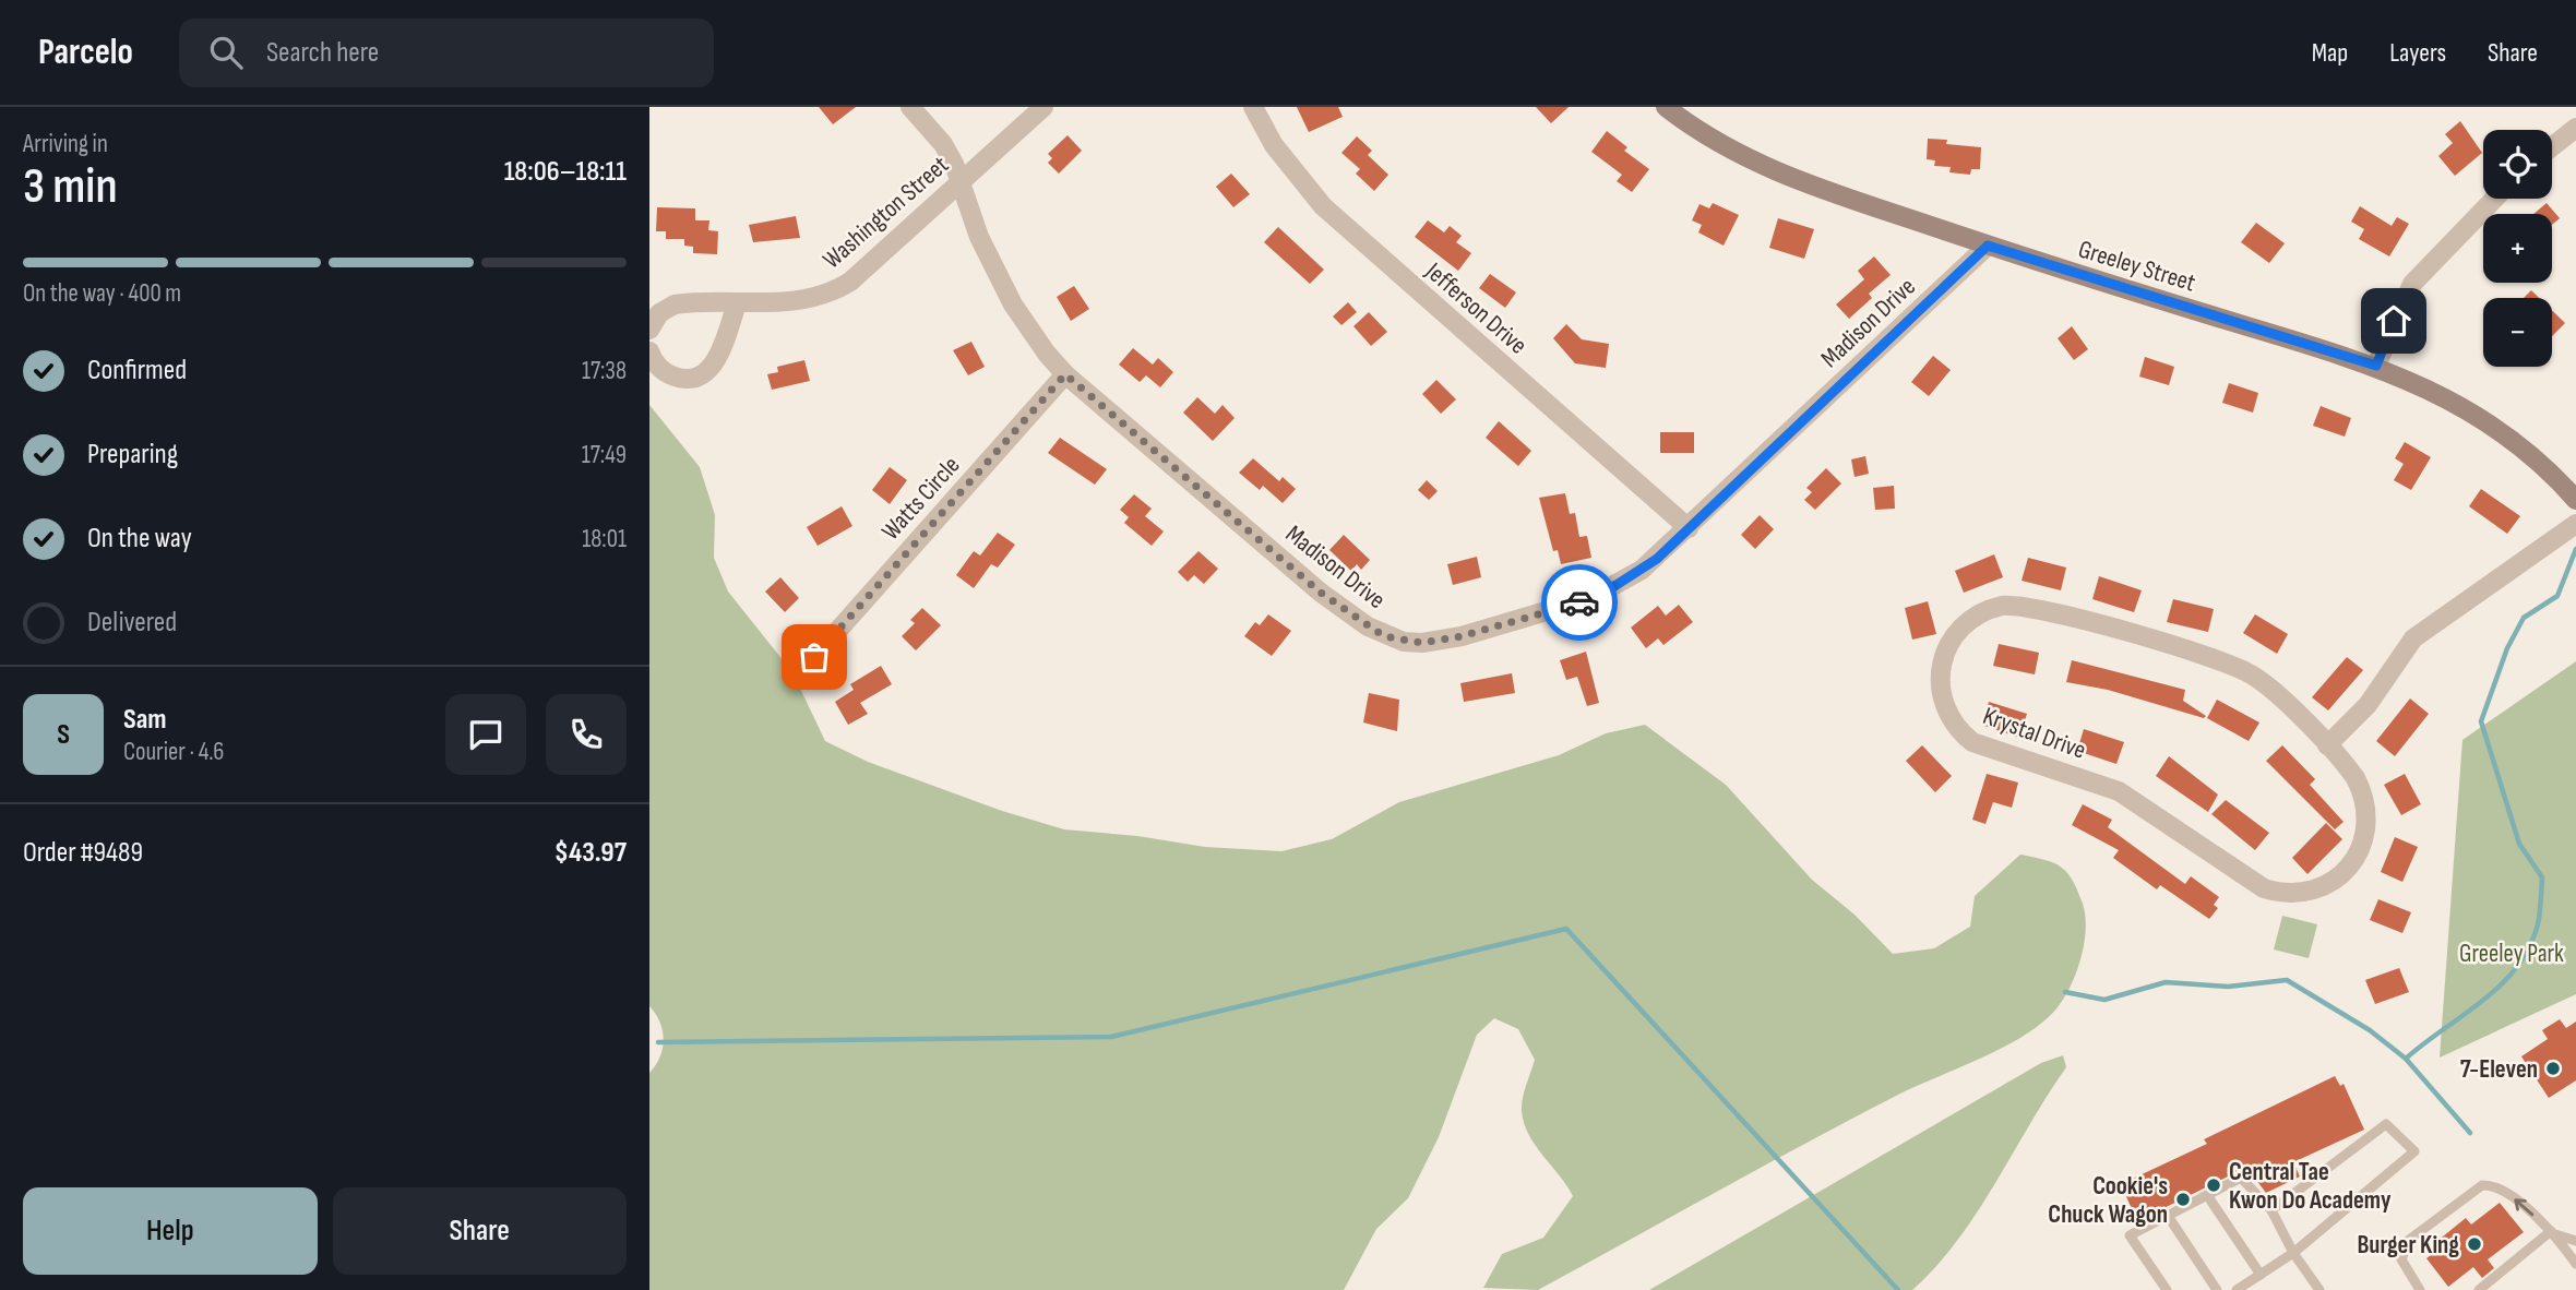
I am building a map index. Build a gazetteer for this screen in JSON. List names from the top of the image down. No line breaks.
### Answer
{"streets":{"street":["Washington Street","Greeley Street","Jefferson Drive","Madison Drive","Watts Circle","Krystal Drive"]},"crossings":[["Washington Street","Madison Drive"],["Greeley Street","Madison Drive"],["Jefferson Drive","Madison Drive"],["Madison Drive","Watts Circle"]],"parks":["Greeley Park"],"places":["7-Eleven","Central Tae Kwon Do Academy","Cookie's Chuck Wagon","Burger King"],"page":{"header":"Parcelo","search":"Search here","nav":["Map","Layers","Share"],"heading":["3 min","Arriving in","18:06–18:11"],"panel":["Sam","Courier · 4.6","Order #9489","$43.97"],"map_buttons":["+","−"],"bar":"On the way · 400 m","list":[["Confirmed","17:38"],["Preparing","17:49"],["On the way","18:01"],"Delivered"],"round":"S","buttons":["Help","Share"]}}
